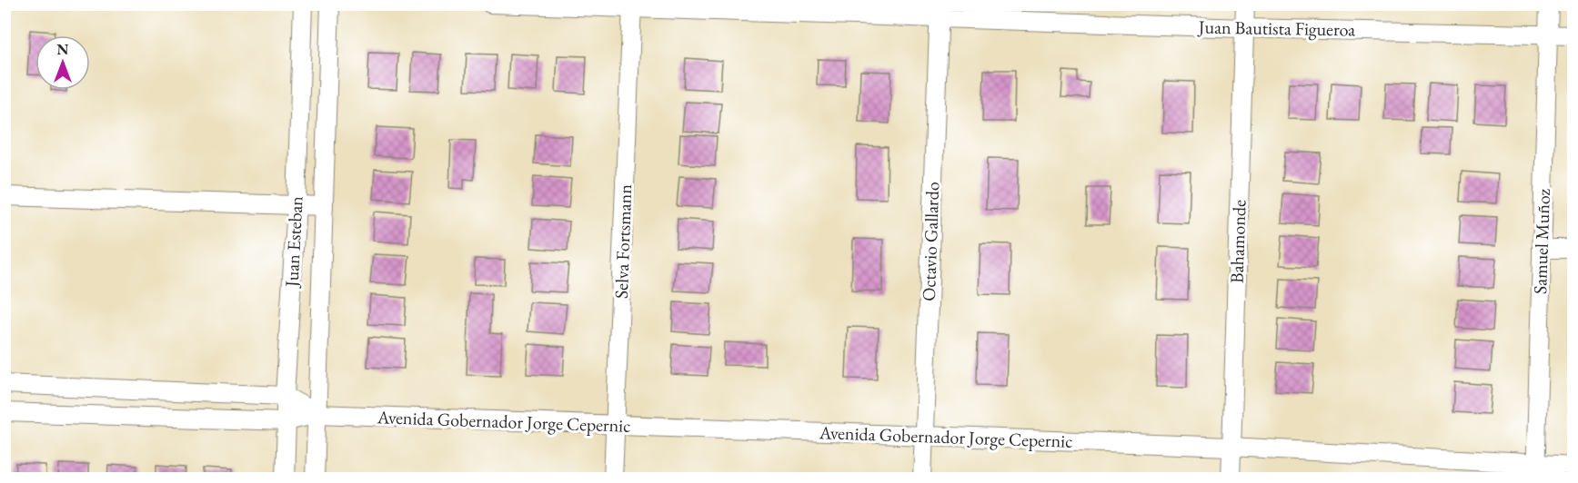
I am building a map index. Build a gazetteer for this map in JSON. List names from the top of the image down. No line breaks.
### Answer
{"streets":{"street":["Juan Bautista Figueroa","Juan Esteban","Selva Fortsmann","Octavio Gallardo","Bahamonde","Samuel Muñoz","Avenida Gobernador Jorge Cepernic"]},"crossings":[["Juan Bautista Figueroa","Selva Fortsmann"],["Juan Bautista Figueroa","Octavio Gallardo"],["Juan Bautista Figueroa","Bahamonde"],["Juan Bautista Figueroa","Samuel Muñoz"],["Juan Esteban","Avenida Gobernador Jorge Cepernic"],["Selva Fortsmann","Avenida Gobernador Jorge Cepernic"],["Octavio Gallardo","Avenida Gobernador Jorge Cepernic"],["Bahamonde","Avenida Gobernador Jorge Cepernic"],["Samuel Muñoz","Avenida Gobernador Jorge Cepernic"]],"north":"top"}
